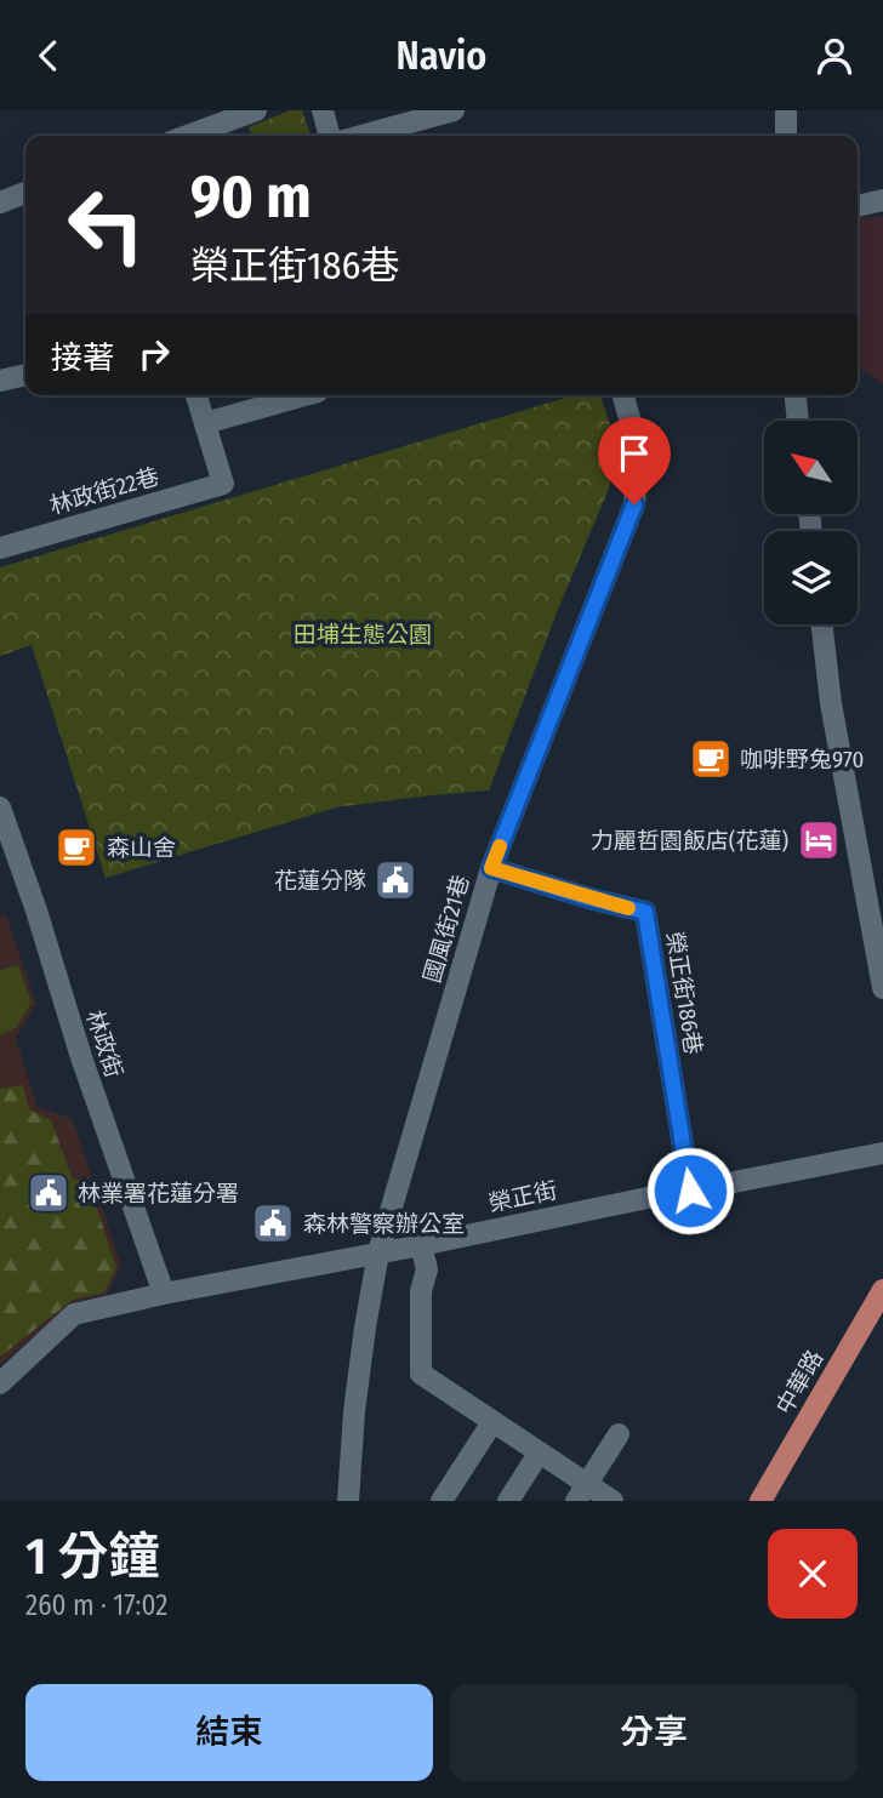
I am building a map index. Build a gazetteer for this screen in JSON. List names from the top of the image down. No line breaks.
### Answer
{"streets":{"main road":["中華路"],"street":["林政街22巷","國風街21巷","榮正街186巷","林政街","榮正街"]},"crossings":[["國風街21巷","榮正街186巷"],["國風街21巷","榮正街"],["榮正街186巷","榮正街"],["林政街","榮正街"]],"parks":["田埔生態公園"],"places":{"cafe":["咖啡野兔970","森山舍"],"hotel":["力麗哲園飯店(花蓮)"],"public building":["花蓮分隊","林業署花蓮分署","森林警察辦公室"]},"north":"top left","page":{"header":"Navio","turn":["90 m","榮正街186巷"],"then":"接著","heading":["1 分鐘","260 m · 17:02"],"buttons":["結束","分享"]}}
